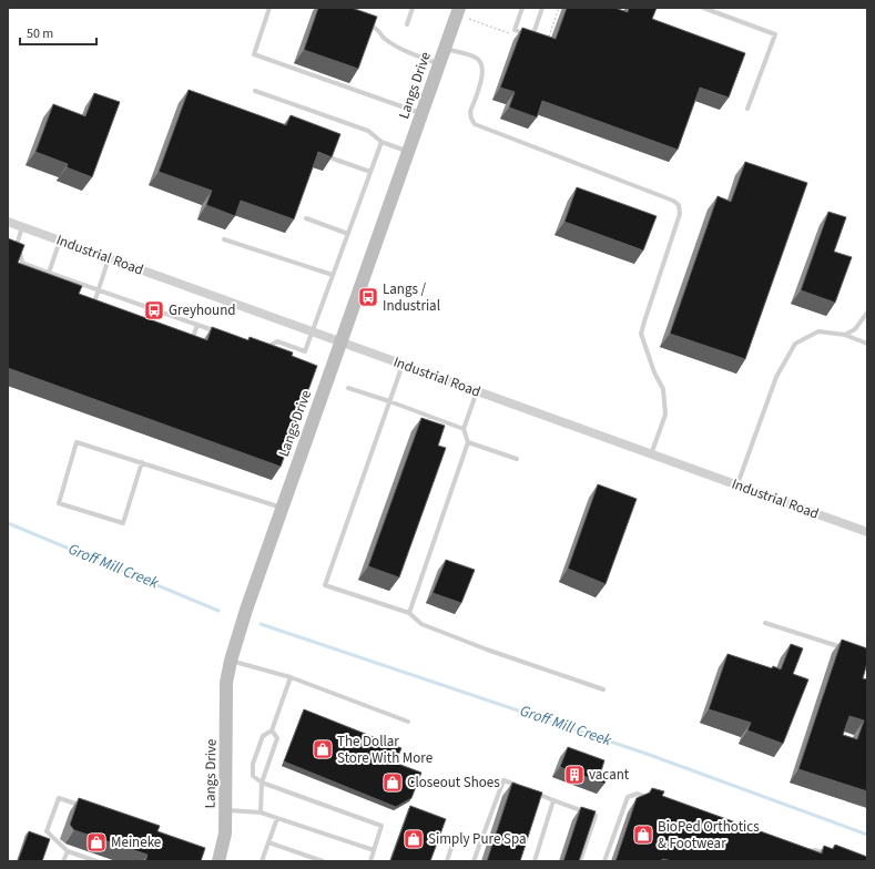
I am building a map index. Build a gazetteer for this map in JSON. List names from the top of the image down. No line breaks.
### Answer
{"streets":{"street":["Langs Drive","Industrial Road"]},"crossings":[["Langs Drive","Industrial Road"]],"water":["Groff Mill Creek"],"places":{"bus stop":["Langs / Industrial","Greyhound"],"shop":["The Dollar Store With More","Closeout Shoes","BioPed Orthotics & Footwear","Simply Pure Spa","Meineke"],"building":["vacant"]},"scale_bar":"50 m"}
